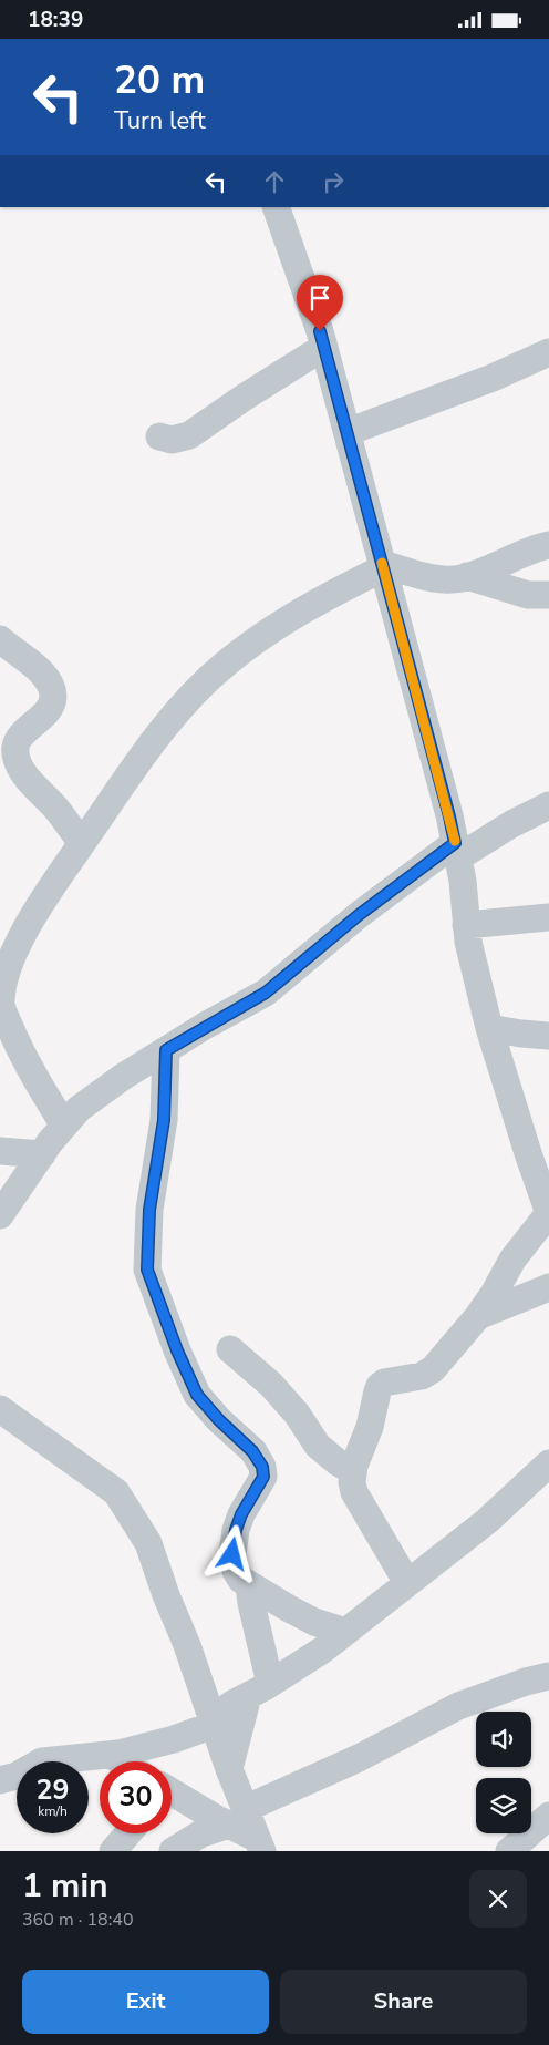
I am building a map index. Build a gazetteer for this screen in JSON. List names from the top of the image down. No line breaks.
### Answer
{"page":{"status":"18:39","turn":["20 m","Turn left"],"speed":"29 km/h","limit":"30","heading":["1 min","360 m · 18:40"],"buttons":["Exit","Share"]}}
